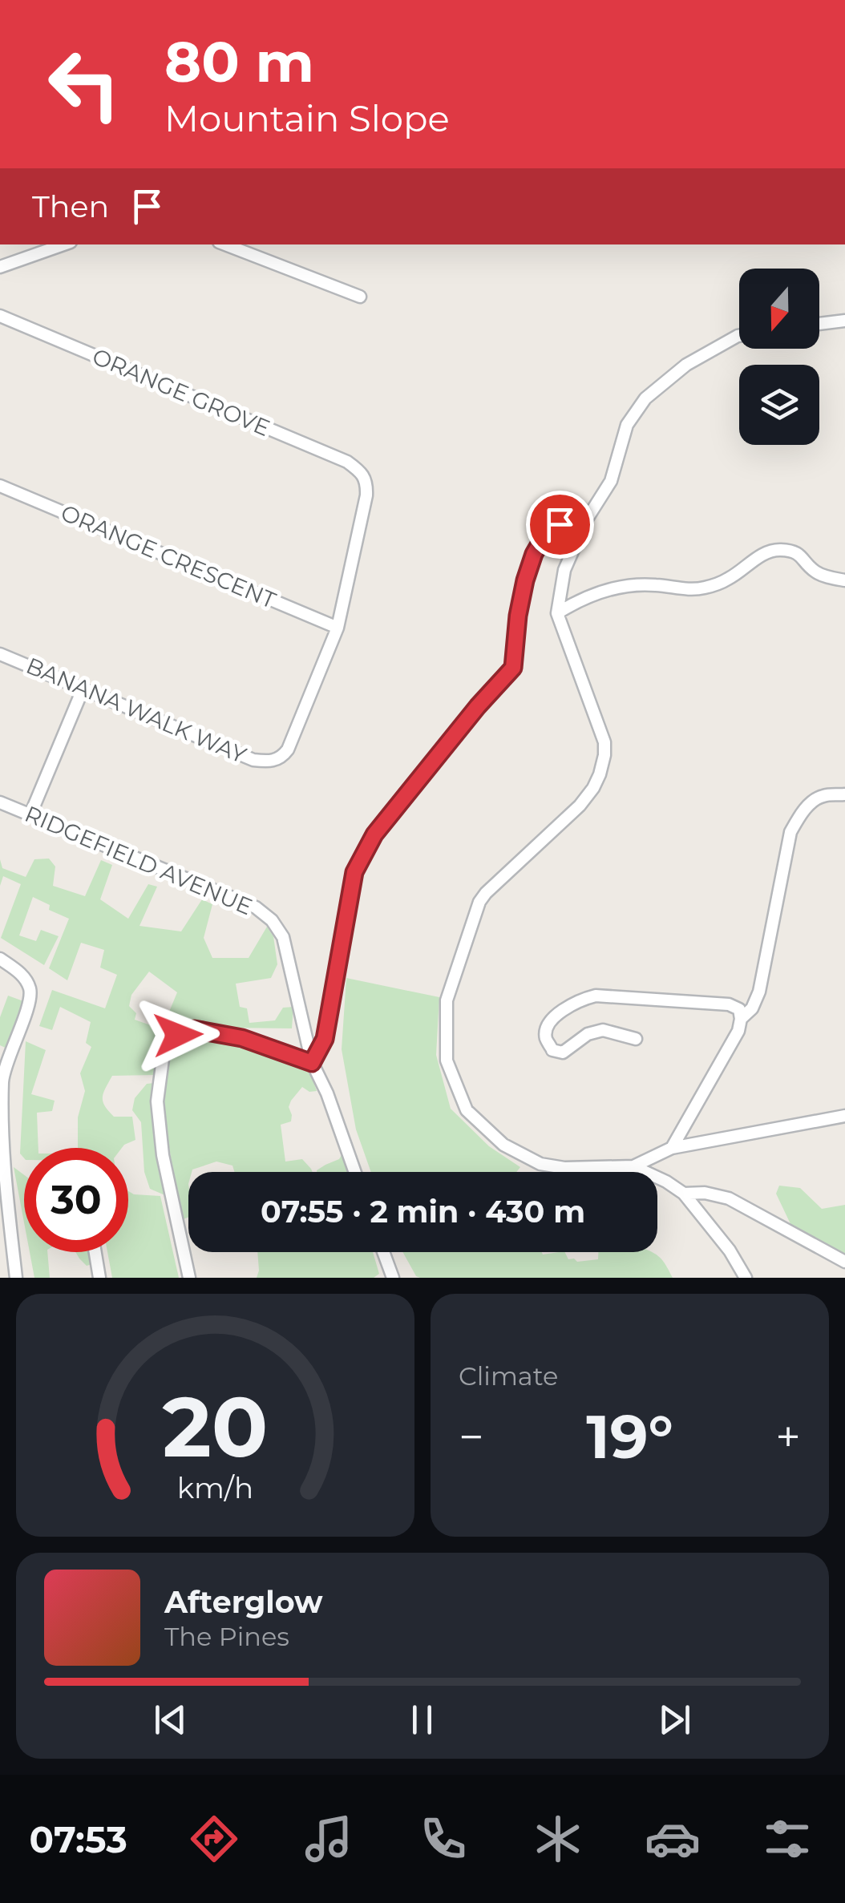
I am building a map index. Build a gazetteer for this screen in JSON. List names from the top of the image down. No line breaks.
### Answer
{"streets":{"street":["ORANGE GROVE","ORANGE CRESCENT","BANANA WALK WAY","RIDGEFIELD AVENUE"]},"crossings":[["ORANGE GROVE","ORANGE CRESCENT"],["ORANGE GROVE","BANANA WALK WAY"],["ORANGE CRESCENT","BANANA WALK WAY"]],"north":"bottom","page":{"turn":["80 m","Mountain Slope"],"then":"Then","limit":"30","trip":"07:55 · 2 min · 430 m","tile":"Climate","heat":["−","19°","+"],"song":["Afterglow","The Pines"],"tabs":"07:53","gauge":["20","km/h"]}}
